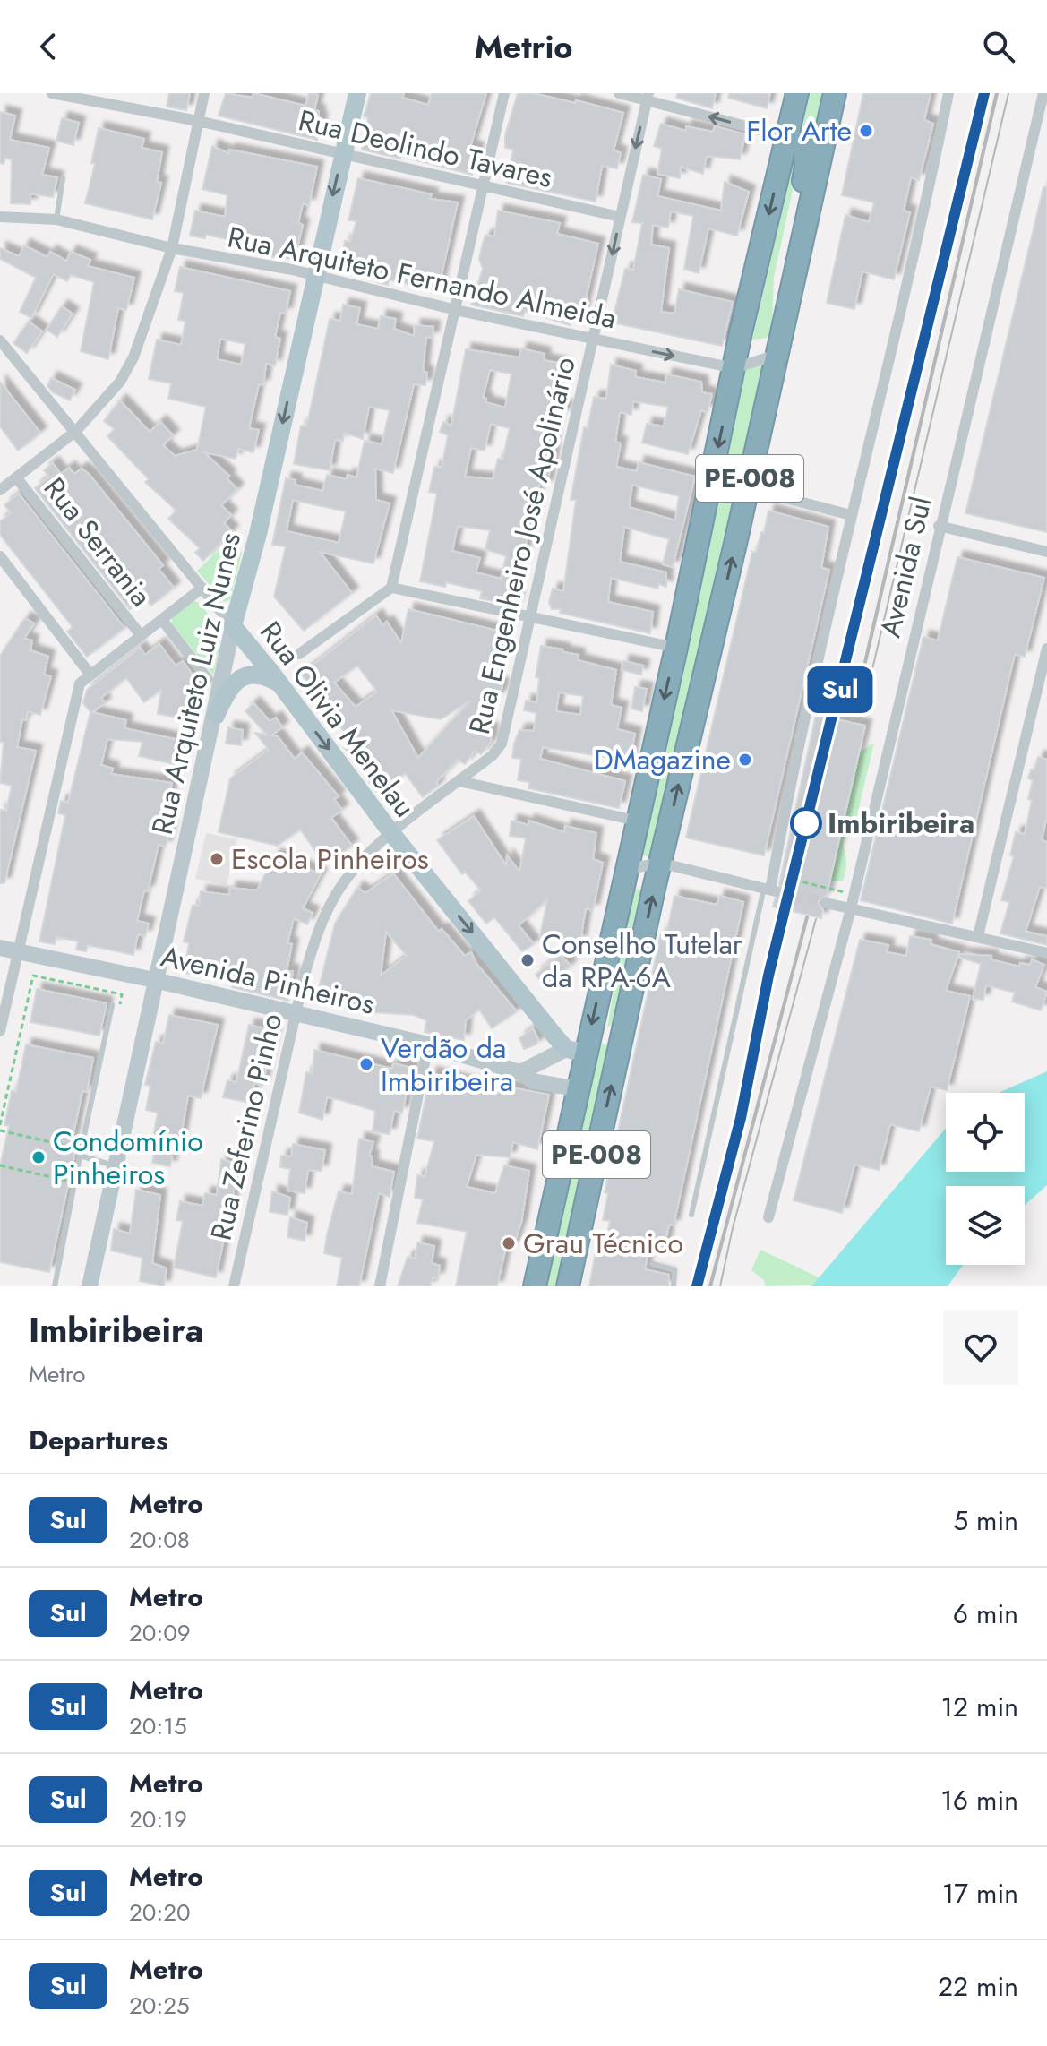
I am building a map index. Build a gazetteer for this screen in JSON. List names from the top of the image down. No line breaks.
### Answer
{"streets":{"highway":["PE-008"],"main road":["Rua Arquiteto Luiz Nunes","Rua Olivia Menelau","Avenida Pinheiros"],"street":["Rua Deolindo Tavares","Rua Arquiteto Fernando Almeida","Rua Serrania","Rua Engenheiro José Apolinário","Avenida Sul","Rua Zeferino Pinho"]},"crossings":[["Rua Deolindo Tavares","Rua Engenheiro José Apolinário"],["Rua Deolindo Tavares","Rua Arquiteto Luiz Nunes"],["Rua Arquiteto Fernando Almeida","PE-008"],["Rua Arquiteto Fernando Almeida","Rua Engenheiro José Apolinário"],["Rua Arquiteto Fernando Almeida","Rua Arquiteto Luiz Nunes"],["PE-008","Rua Olivia Menelau"],["PE-008","Avenida Pinheiros"],["Rua Engenheiro José Apolinário","Rua Zeferino Pinho"],["Rua Arquiteto Luiz Nunes","Rua Olivia Menelau"],["Rua Arquiteto Luiz Nunes","Avenida Pinheiros"],["Rua Olivia Menelau","Rua Zeferino Pinho"],["Avenida Pinheiros","Rua Zeferino Pinho"]],"one_way":["Rua Arquiteto Luiz Nunes","Rua Olivia Menelau"],"places":["Flor Arte","DMagazine","Imbiribeira","Escola Pinheiros","Conselho Tutelar da RPA-6A","Verdão da Imbiribeira","Condomínio Pinheiros","Grau Técnico"],"lines":["metro line Sul"],"page":{"header":"Metrio","on_map":"Sul","heading":[["Imbiribeira","Metro"],"Departures"],"list":[{"mark":"Sul","name":"Metro","note":"20:08","value":"5 min"},{"mark":"Sul","name":"Metro","note":"20:09","value":"6 min"},{"mark":"Sul","name":"Metro","note":"20:15","value":"12 min"},{"mark":"Sul","name":"Metro","note":"20:19","value":"16 min"},{"mark":"Sul","name":"Metro","note":"20:20","value":"17 min"},{"mark":"Sul","name":"Metro","note":"20:25","value":"22 min"}]}}
